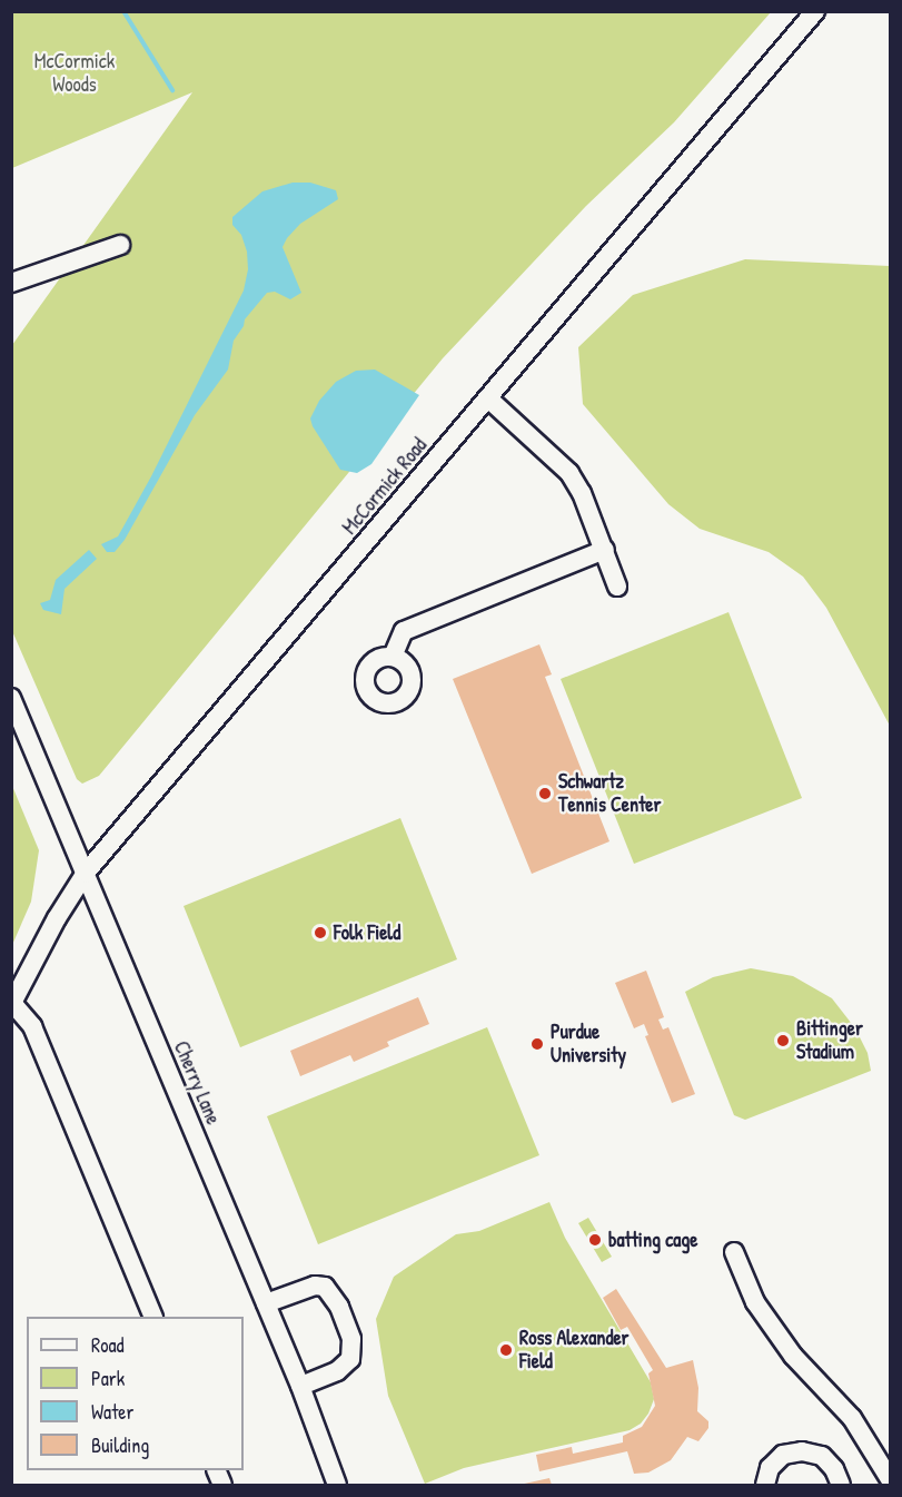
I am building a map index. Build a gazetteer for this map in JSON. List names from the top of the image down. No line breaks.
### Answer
{"streets":{"street":["McCormick Road","Cherry Lane"]},"crossings":[["McCormick Road","Cherry Lane"]],"parks":["McCormick Woods"],"places":["Schwartz Tennis Center","Folk Field","Bittinger Stadium","Purdue University","batting cage","Ross Alexander Field"],"legend":["Road","Park","Water","Building"]}
